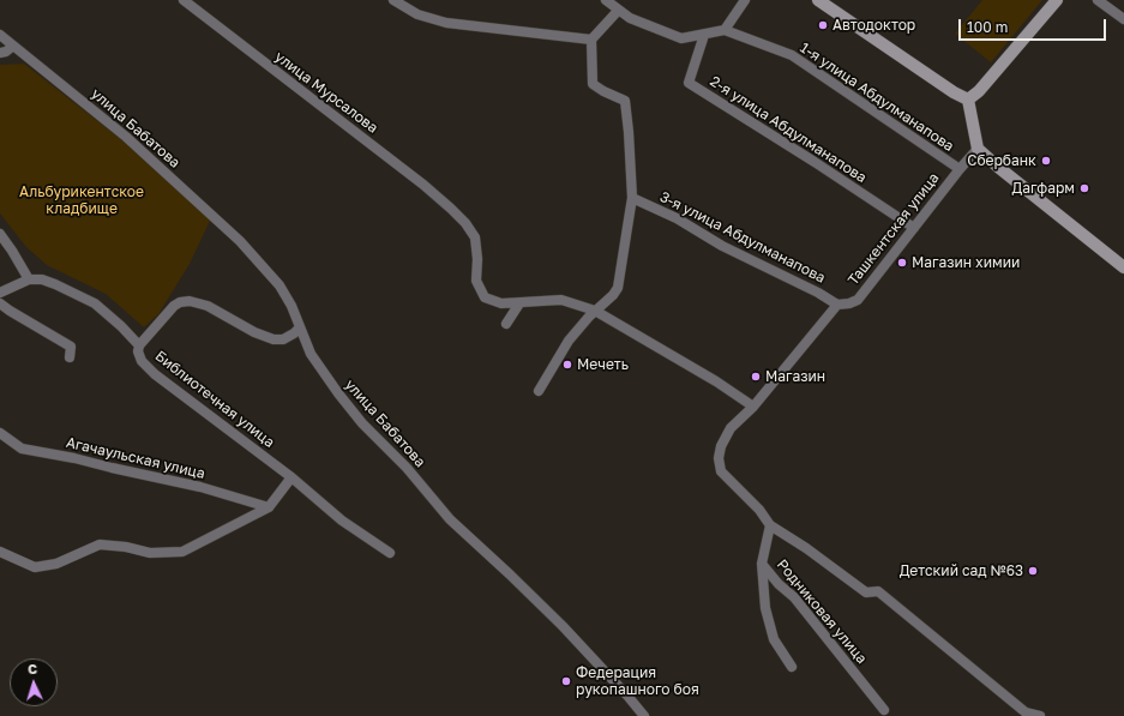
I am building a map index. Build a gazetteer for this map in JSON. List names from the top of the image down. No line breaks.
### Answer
{"streets":{"street":["улица Мурсалова","1-я улица Абдулманапова","улица Бабатова","2-я улица Абдулманапова","Ташкентская улица","3-я улица Абдулманапова","Библиотечная улица","Агачаульская улица","Родниковая улица"]},"crossings":[["1-я улица Абдулманапова","Ташкентская улица"],["2-я улица Абдулманапова","Ташкентская улица"],["Ташкентская улица","3-я улица Абдулманапова"]],"parks":["Альбурикентское кладбище"],"places":["Автодоктор","Сбербанк","Дагфарм","Магазин химии","Мечеть","Магазин","Детский сад №63","Федерация рукопашного боя"],"scale_bar":"100 m","north":"top"}
